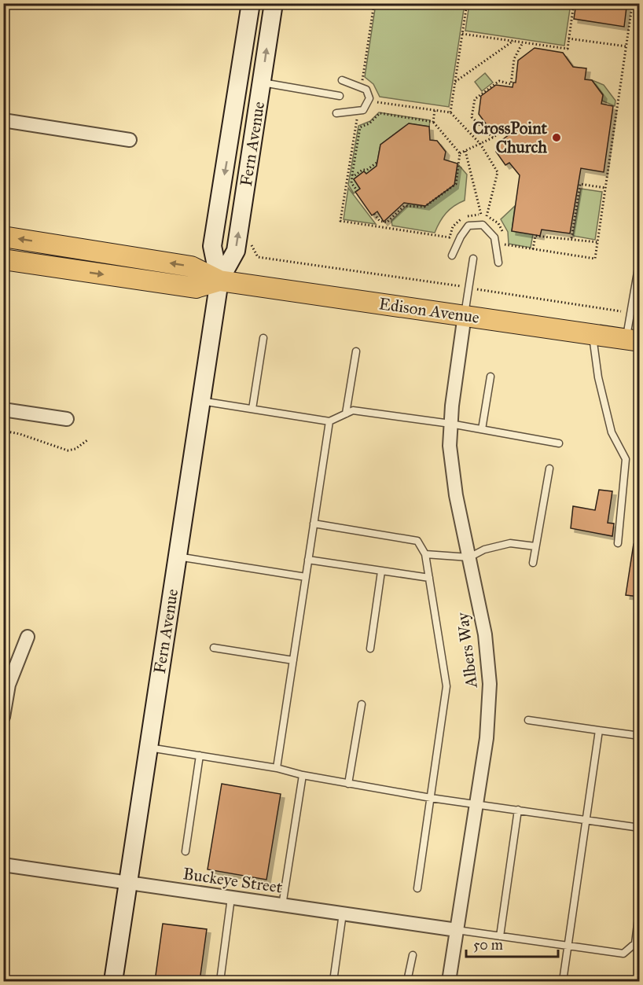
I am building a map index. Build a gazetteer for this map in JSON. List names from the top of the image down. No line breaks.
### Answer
{"streets":{"main road":["Edison Avenue"],"street":["Fern Avenue","Albers Way","Buckeye Street"]},"crossings":[["Fern Avenue","Edison Avenue"],["Fern Avenue","Buckeye Street"],["Edison Avenue","Albers Way"],["Albers Way","Buckeye Street"]],"places":["CrossPoint Church"],"scale_bar":"50 m"}
